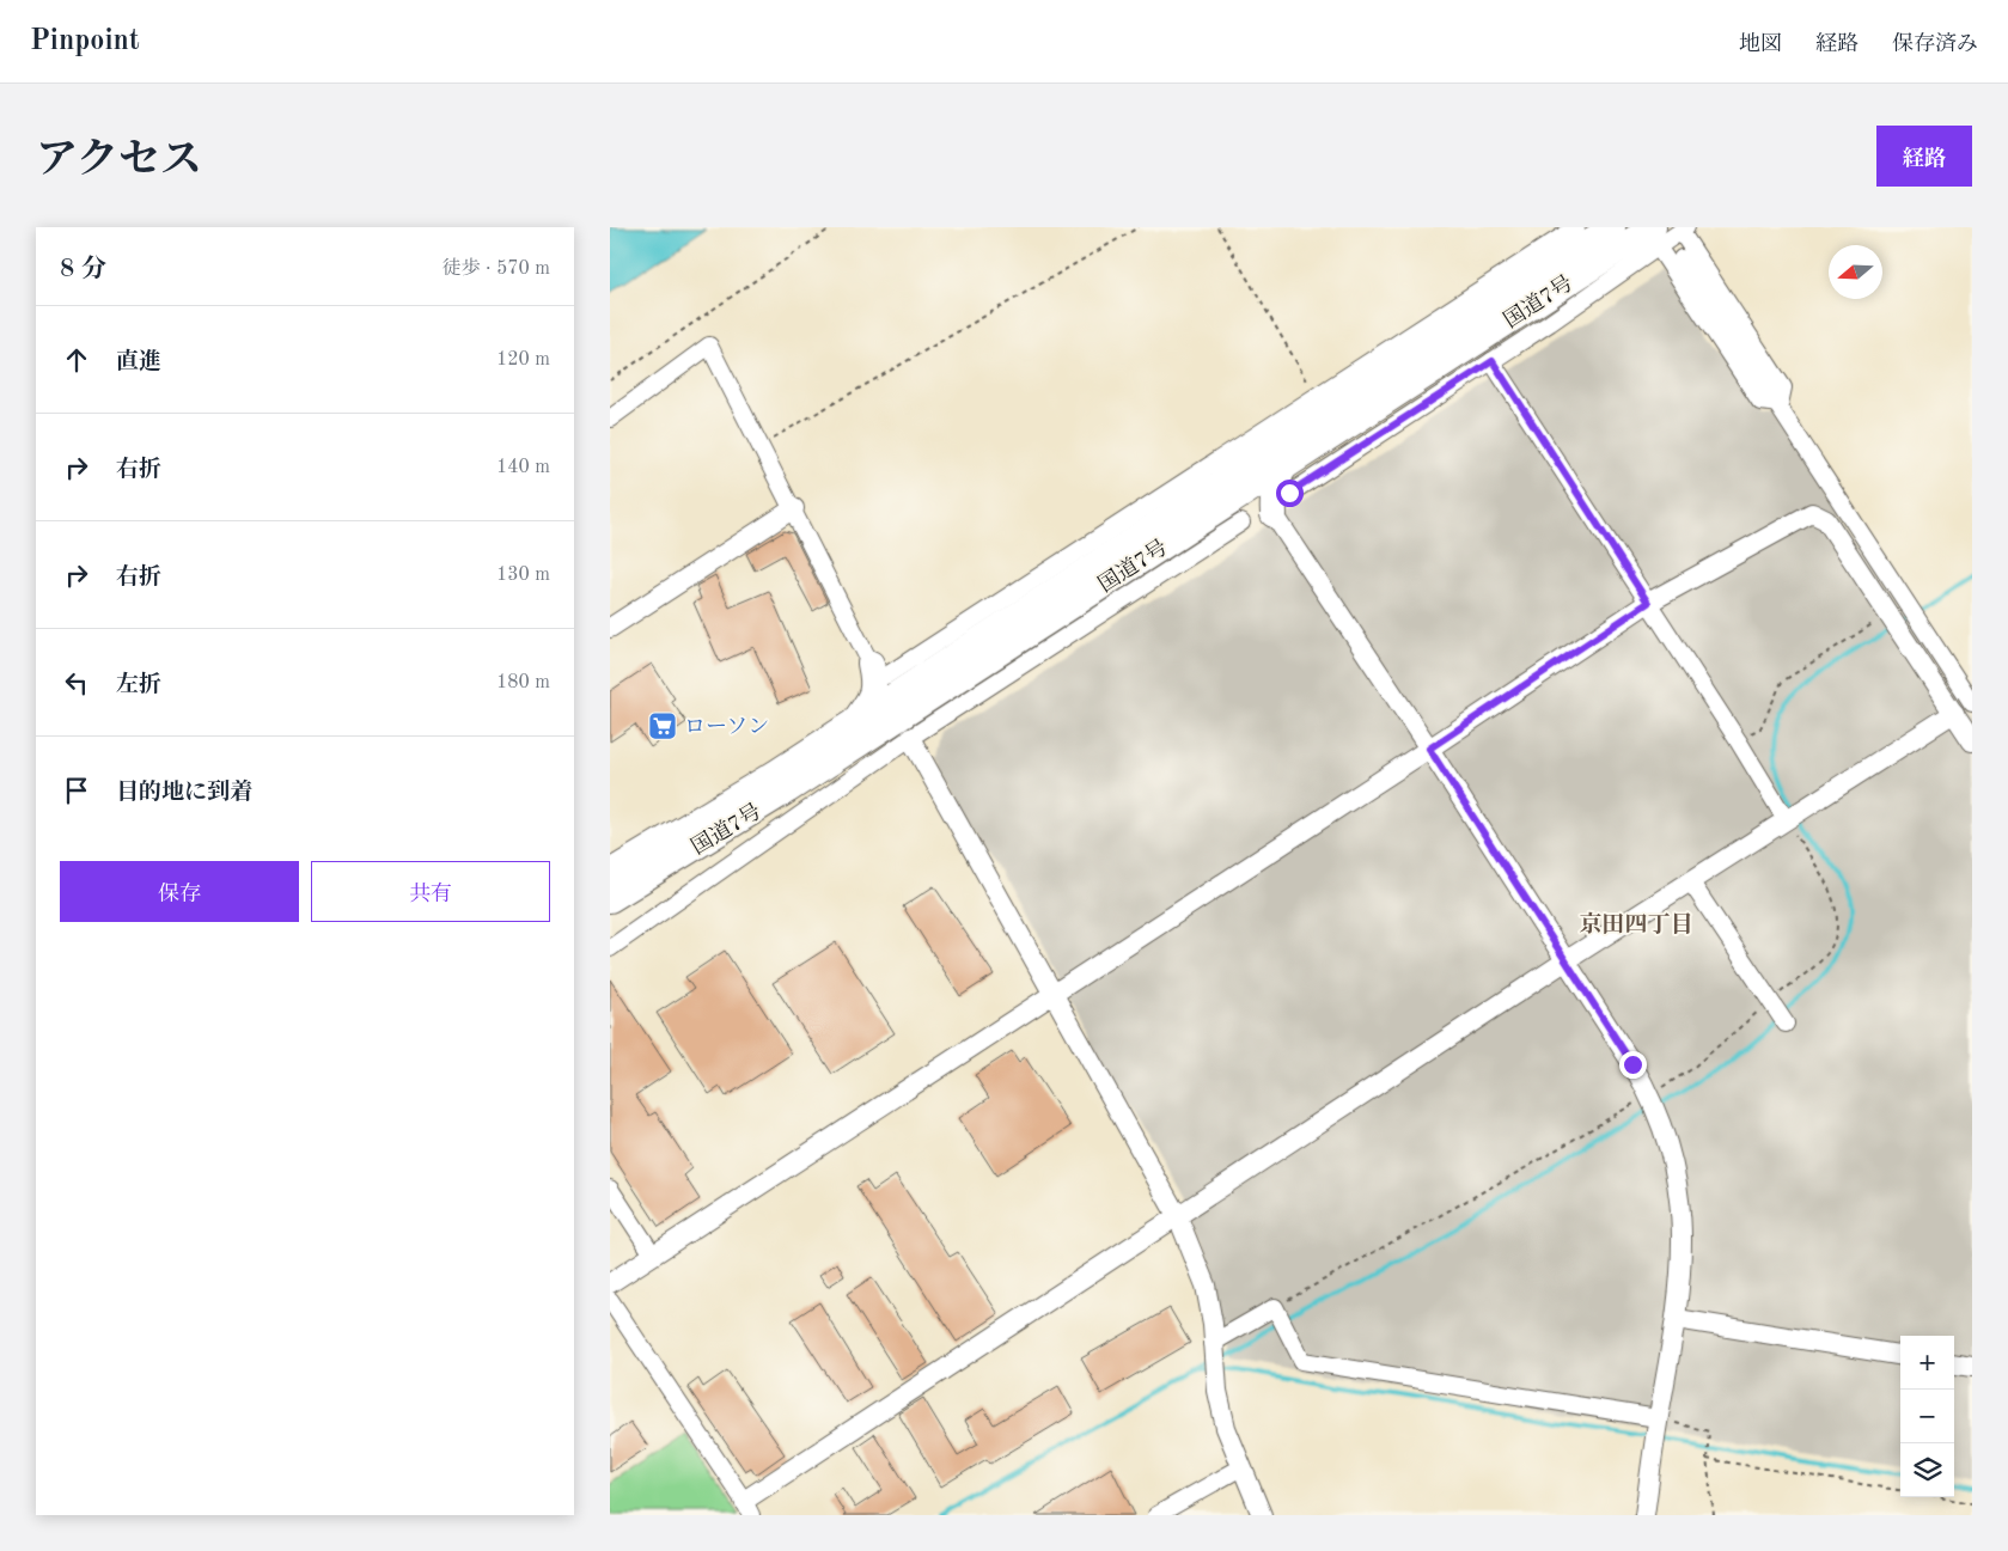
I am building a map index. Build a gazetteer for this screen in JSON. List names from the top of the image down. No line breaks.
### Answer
{"streets":{"highway":["国道7号"]},"districts":["京田四丁目"],"places":{"supermarket":["ローソン"]},"north":"left","page":{"header":"Pinpoint","nav":["地図","経路","保存済み"],"title":"アクセス","buttons":["経路",["保存","共有"]],"heading":["8 分","徒歩 · 570 m"],"list":[["直進","120 m"],["右折","140 m"],["右折","130 m"],["左折","180 m"],"目的地に到着"],"map_buttons":["+","−"]}}
